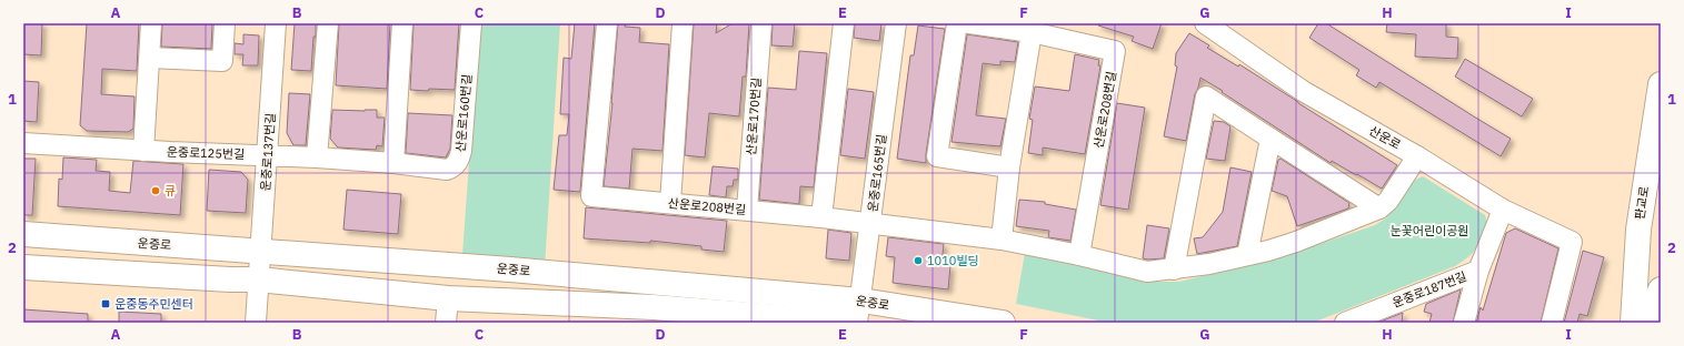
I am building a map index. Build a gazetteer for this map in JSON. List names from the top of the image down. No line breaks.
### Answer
{"streets":{"main road":["판교로","운중로"],"street":["산운로208번길","산운로160번길","산운로170번길","산운로","운중로137번길","운중로125번길","운중로165번길","운중로187번길"]},"crossings":[["산운로208번길","산운로170번길"],["산운로208번길","산운로"],["산운로208번길","운중로165번길"],["산운로160번길","운중로137번길"],["산운로160번길","운중로125번길"],["산운로","운중로187번길"],["운중로137번길","운중로125번길"],["운중로137번길","운중로"],["운중로165번길","운중로"]],"parks":["눈꽃어린이공원"],"places":{"other":["큐","1010빌딩"],"transit":["운중동주민센터"]},"grid":{"columns":["A","B","C","D","E","F","G","H","I"],"rows":["1","2"]}}
